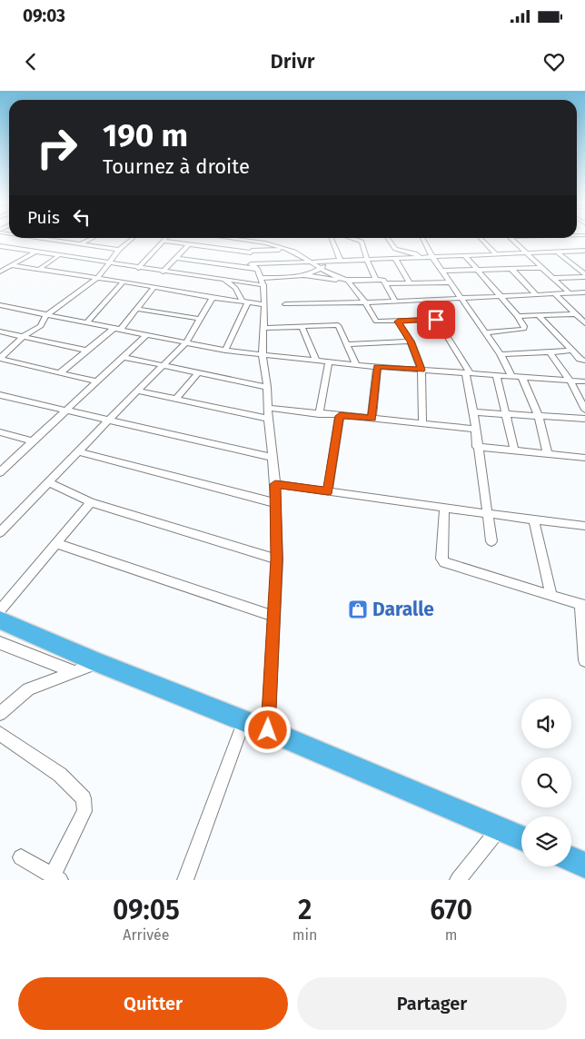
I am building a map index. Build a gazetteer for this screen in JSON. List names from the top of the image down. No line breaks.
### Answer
{"places":{"shop":["Daralle"]},"page":{"status":"09:03","header":"Drivr","turn":["190 m","Tournez à droite"],"then":"Puis","eta":["09:05","Arrivée","2","min","670","m"],"buttons":["Quitter","Partager"]}}
